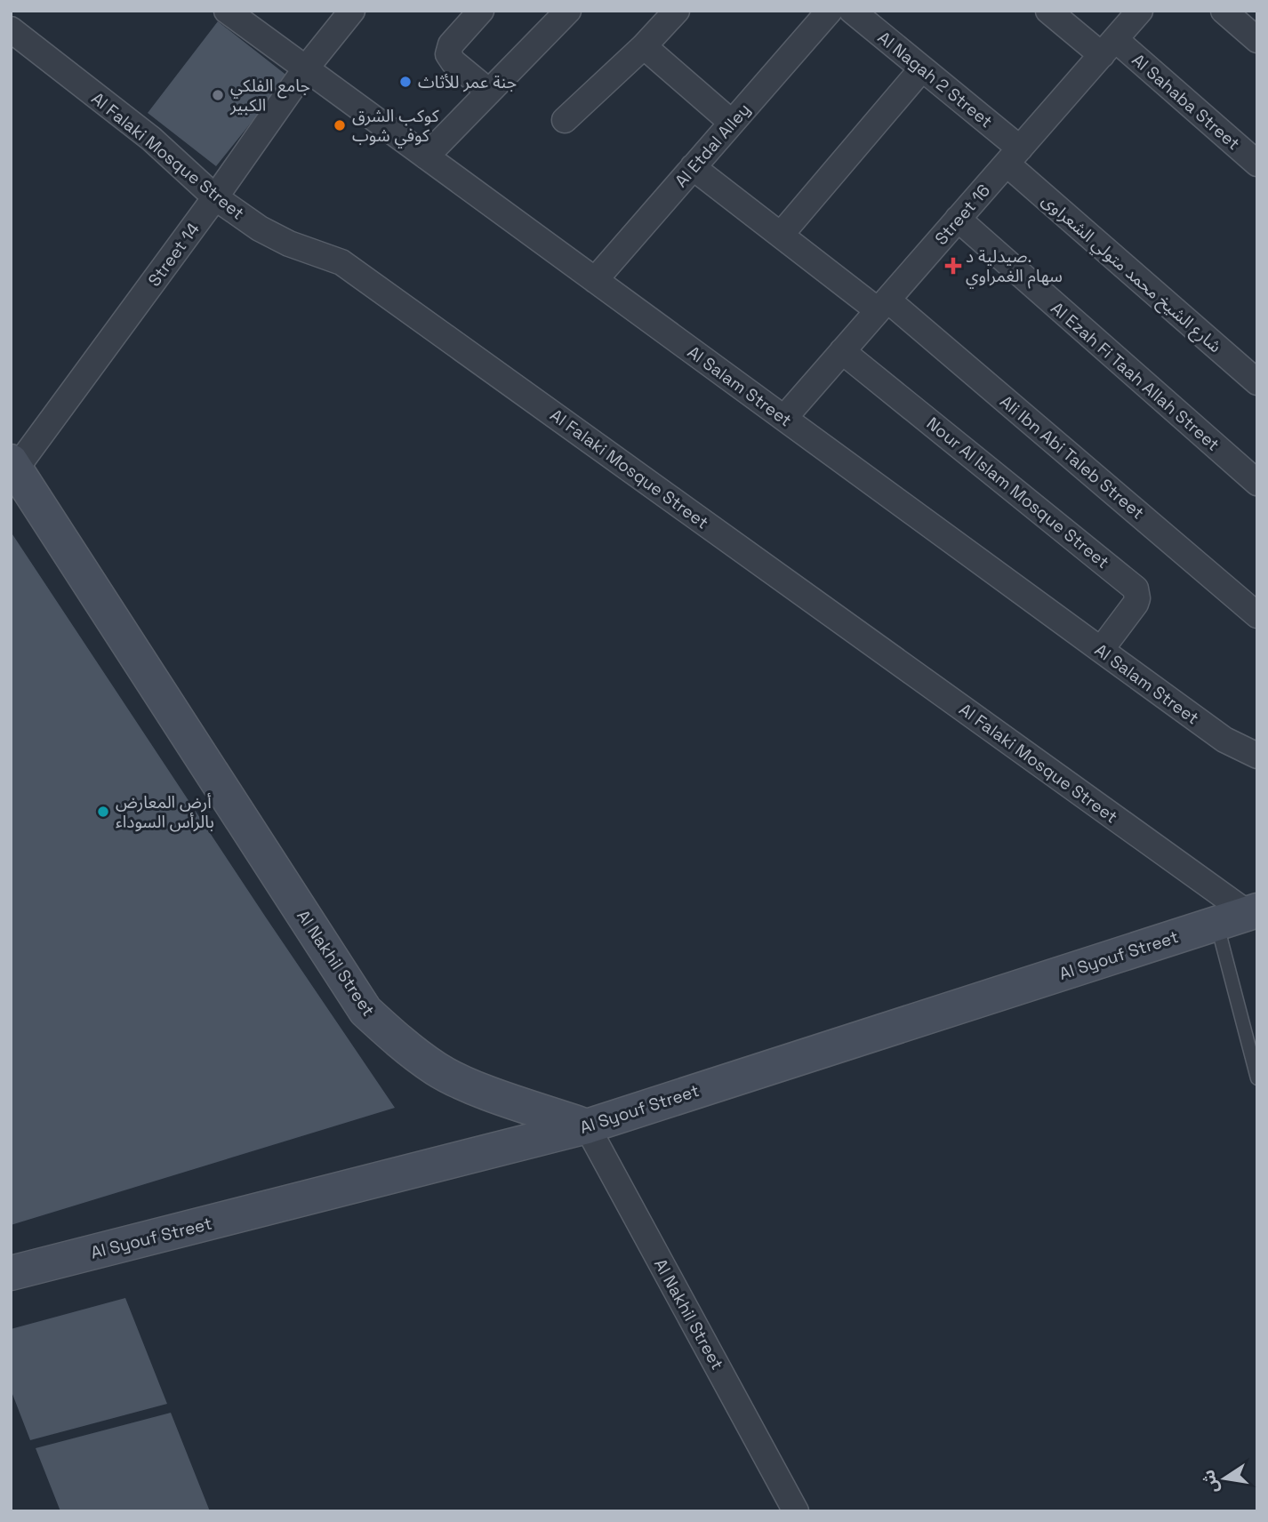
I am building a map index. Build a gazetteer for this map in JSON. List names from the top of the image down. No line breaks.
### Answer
{"streets":{"main road":["Al Syouf Street","Al Nakhil Street"],"street":["Al Nagah 2 Street","Al Sahaba Street","Al Etdal Alley","Al Falaki Mosque Street","Street 16","Street 14","شارع الشيخ محمد متولي الشعراوى","Al Ezah Fi Taah Allah Street","Al Salam Street","Ali Ibn Abi Taleb Street","Nour Al Islam Mosque Street"]},"crossings":[["Al Nagah 2 Street","Street 16"],["Al Nagah 2 Street","شارع الشيخ محمد متولي الشعراوى"],["Al Sahaba Street","Street 16"],["Al Etdal Alley","Al Salam Street"],["Al Etdal Alley","Ali Ibn Abi Taleb Street"],["Al Falaki Mosque Street","Street 14"],["Al Falaki Mosque Street","Al Syouf Street"],["Street 16","شارع الشيخ محمد متولي الشعراوى"],["Street 16","Al Ezah Fi Taah Allah Street"],["Street 16","Al Salam Street"],["Street 16","Ali Ibn Abi Taleb Street"],["Street 16","Nour Al Islam Mosque Street"],["Street 14","Al Salam Street"],["Street 14","Al Nakhil Street"],["Al Salam Street","Nour Al Islam Mosque Street"],["Al Syouf Street","Al Nakhil Street"]],"places":{"other":["جنة عمر للأثاث","جامع الفلكي الكبير","كوكب الشرق كوفي شوب","أرض المعارض بالرأس السوداء"],"health":["صيدلية د. سهام الغمراوي"]},"north":"left"}
